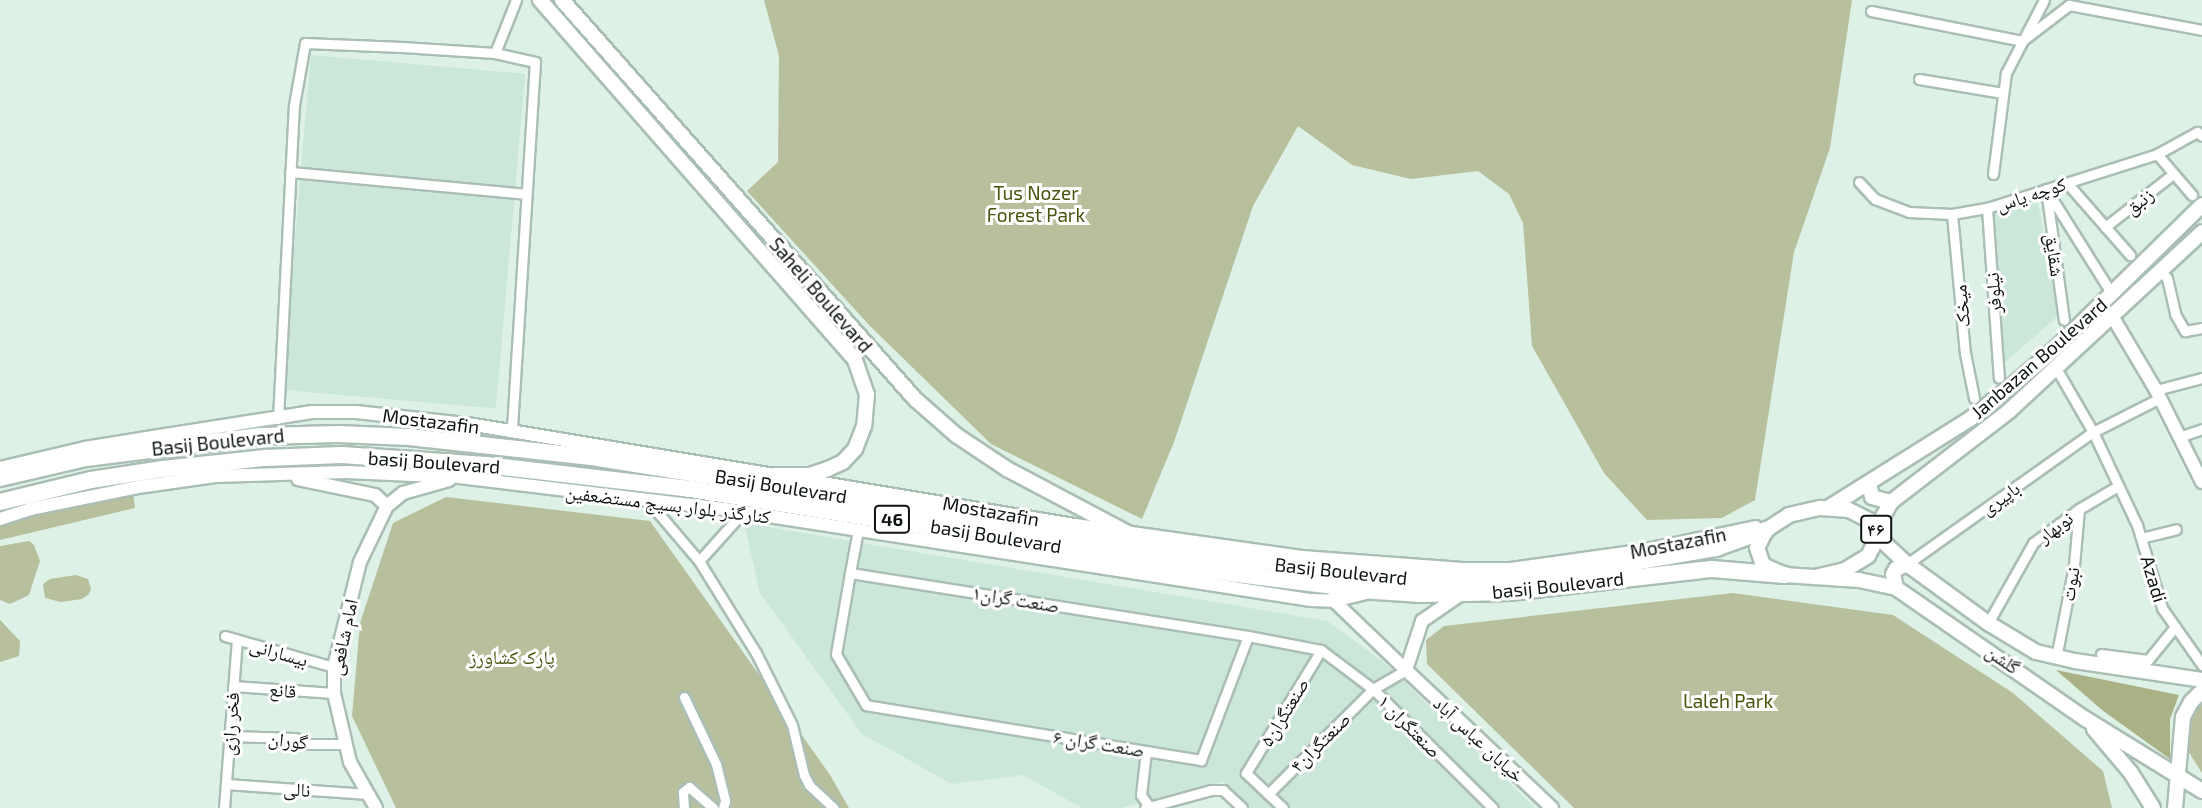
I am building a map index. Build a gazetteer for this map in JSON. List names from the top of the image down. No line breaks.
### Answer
{"streets":{"highway":["Basij Boulevard","basij Boulevard","46"],"main road":["Saheli Boulevard","Janbazan Boulevard","۴۶","گلشن"],"street":["کوچه یاس","زنبق","شقایق","نیلوفر","میخک","Mostazafin","باپیری","کنارگذر بلوار بسیج مستضعفین","نوبهار","Azadi","نبوت","صنعت گران۱","امام شافعی","بیسارانی","قانع","صنعتگران۵","فخر رازی","۱ صنعتگران","خیابان عباس آباد","گوران","صنعتگران۴","صنعت گران ۶","نالی"]},"crossings":[["کوچه یاس","شقایق"],["کوچه یاس","نیلوفر"],["کوچه یاس","میخک"],["Saheli Boulevard","Mostazafin"],["Janbazan Boulevard","۴۶"],["Janbazan Boulevard","Azadi"],["Janbazan Boulevard","گلشن"],["Mostazafin","Basij Boulevard"],["Mostazafin","۴۶"],["Basij Boulevard","۴۶"],["basij Boulevard","۴۶"],["basij Boulevard","خیابان عباس آباد"],["باپیری","Azadi"],["باپیری","گلشن"],["کنارگذر بلوار بسیج مستضعفین","خیابان عباس آباد"],["نوبهار","Azadi"],["نوبهار","نبوت"],["نوبهار","گلشن"],["۴۶","گلشن"],["نبوت","گلشن"],["صنعت گران۱","صنعتگران۵"],["صنعت گران۱","۱ صنعتگران"],["صنعت گران۱","صنعت گران ۶"],["امام شافعی","بیسارانی"],["امام شافعی","قانع"],["امام شافعی","گوران"],["امام شافعی","نالی"],["بیسارانی","فخر رازی"],["قانع","فخر رازی"],["صنعتگران۵","۱ صنعتگران"],["صنعتگران۵","صنعتگران۴"],["فخر رازی","گوران"],["فخر رازی","نالی"],["۱ صنعتگران","صنعتگران۴"],["خیابان عباس آباد","صنعتگران۴"]],"parks":["Tus Nozer Forest Park","پارک کشاورز","Laleh Park"]}
